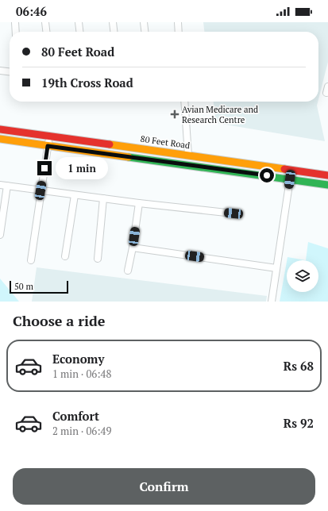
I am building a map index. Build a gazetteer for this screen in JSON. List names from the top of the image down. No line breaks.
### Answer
{"streets":{"main road":["80 Feet Road"]},"places":{"health":["Avian Medicare and Research Centre"]},"scale_bar":"50 m","page":{"status":"06:46","banner":["80 Feet Road","19th Cross Road"],"bubble":"1 min","scale":"50 m","heading":"Choose a ride","list":[{"name":"Economy","note":"1 min · 06:48","value":"Rs 68"},{"name":"Comfort","note":"2 min · 06:49","value":"Rs 92"}],"buttons":"Confirm"}}
